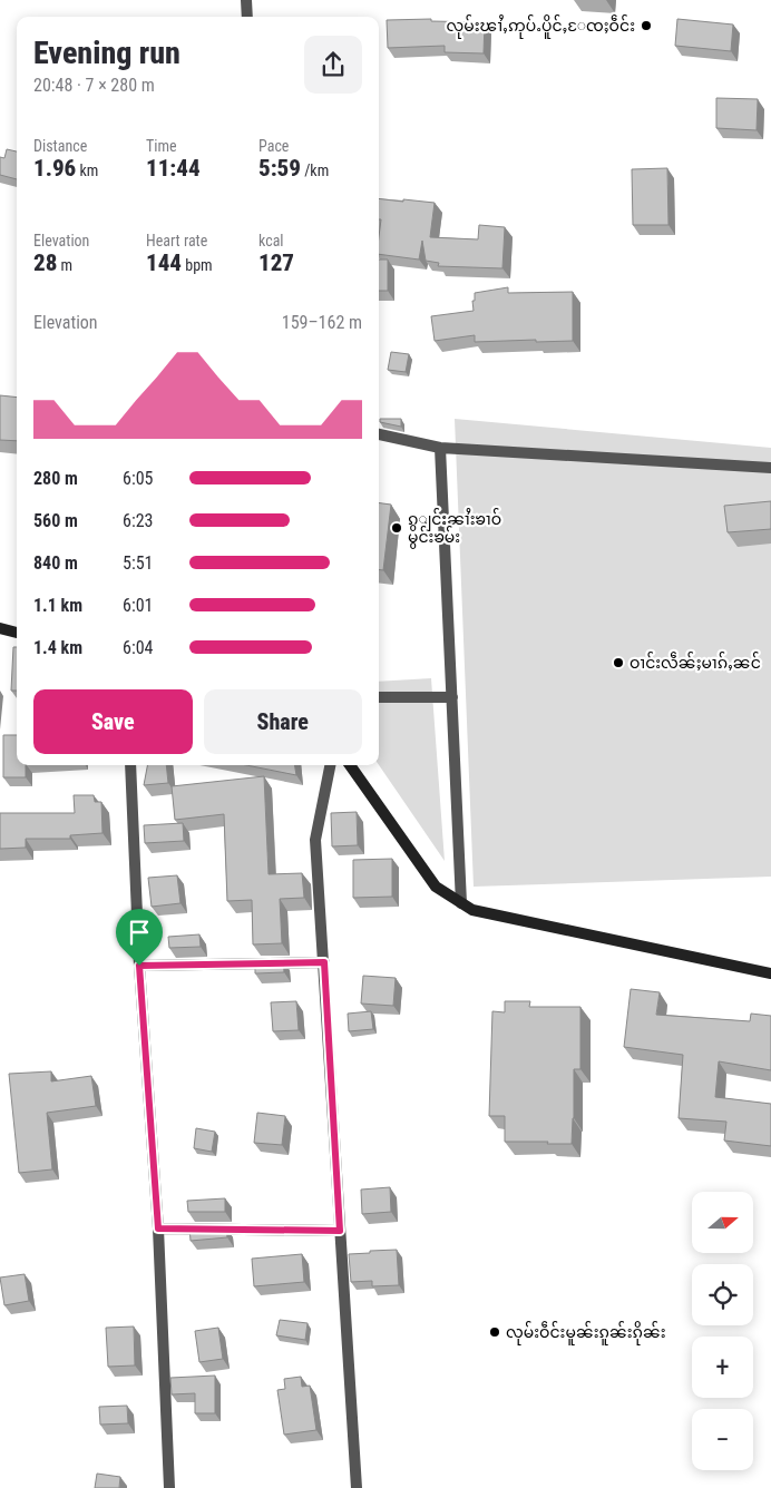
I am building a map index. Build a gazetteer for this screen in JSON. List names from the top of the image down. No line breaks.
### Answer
{"places":["လုမ်းၽၢႆႇဢုပ်ႉပိူင်ႇႄၸႈဝဵင်း","ၵွျင်းၼၢႆးၶၢဝ် မွင်းၶမ်း","ဝၢင်းလဵၼ်ႈမၢၵ်ႇၼင်","လုမ်းဝဵင်းမူၼ်းၵူၼ်းၵိုၼ်း"],"north":"right","page":{"heading":["Evening run","20:48 · 7 × 280 m"],"stats":[["Distance","1.96 km"],["Time","11:44"],["Pace","5:59 /km"],["Elevation","28 m"],["Heart rate","144 bpm"],["kcal","127"]],"chart":["Elevation","159–162 m"],"list":[{"name":"280 m","note":"6:05"},{"name":"560 m","note":"6:23"},{"name":"840 m","note":"5:51"},{"name":"1.1 km","note":"6:01"},{"name":"1.4 km","note":"6:04"}],"buttons":["Save","Share"],"map_buttons":["+","−"]}}
